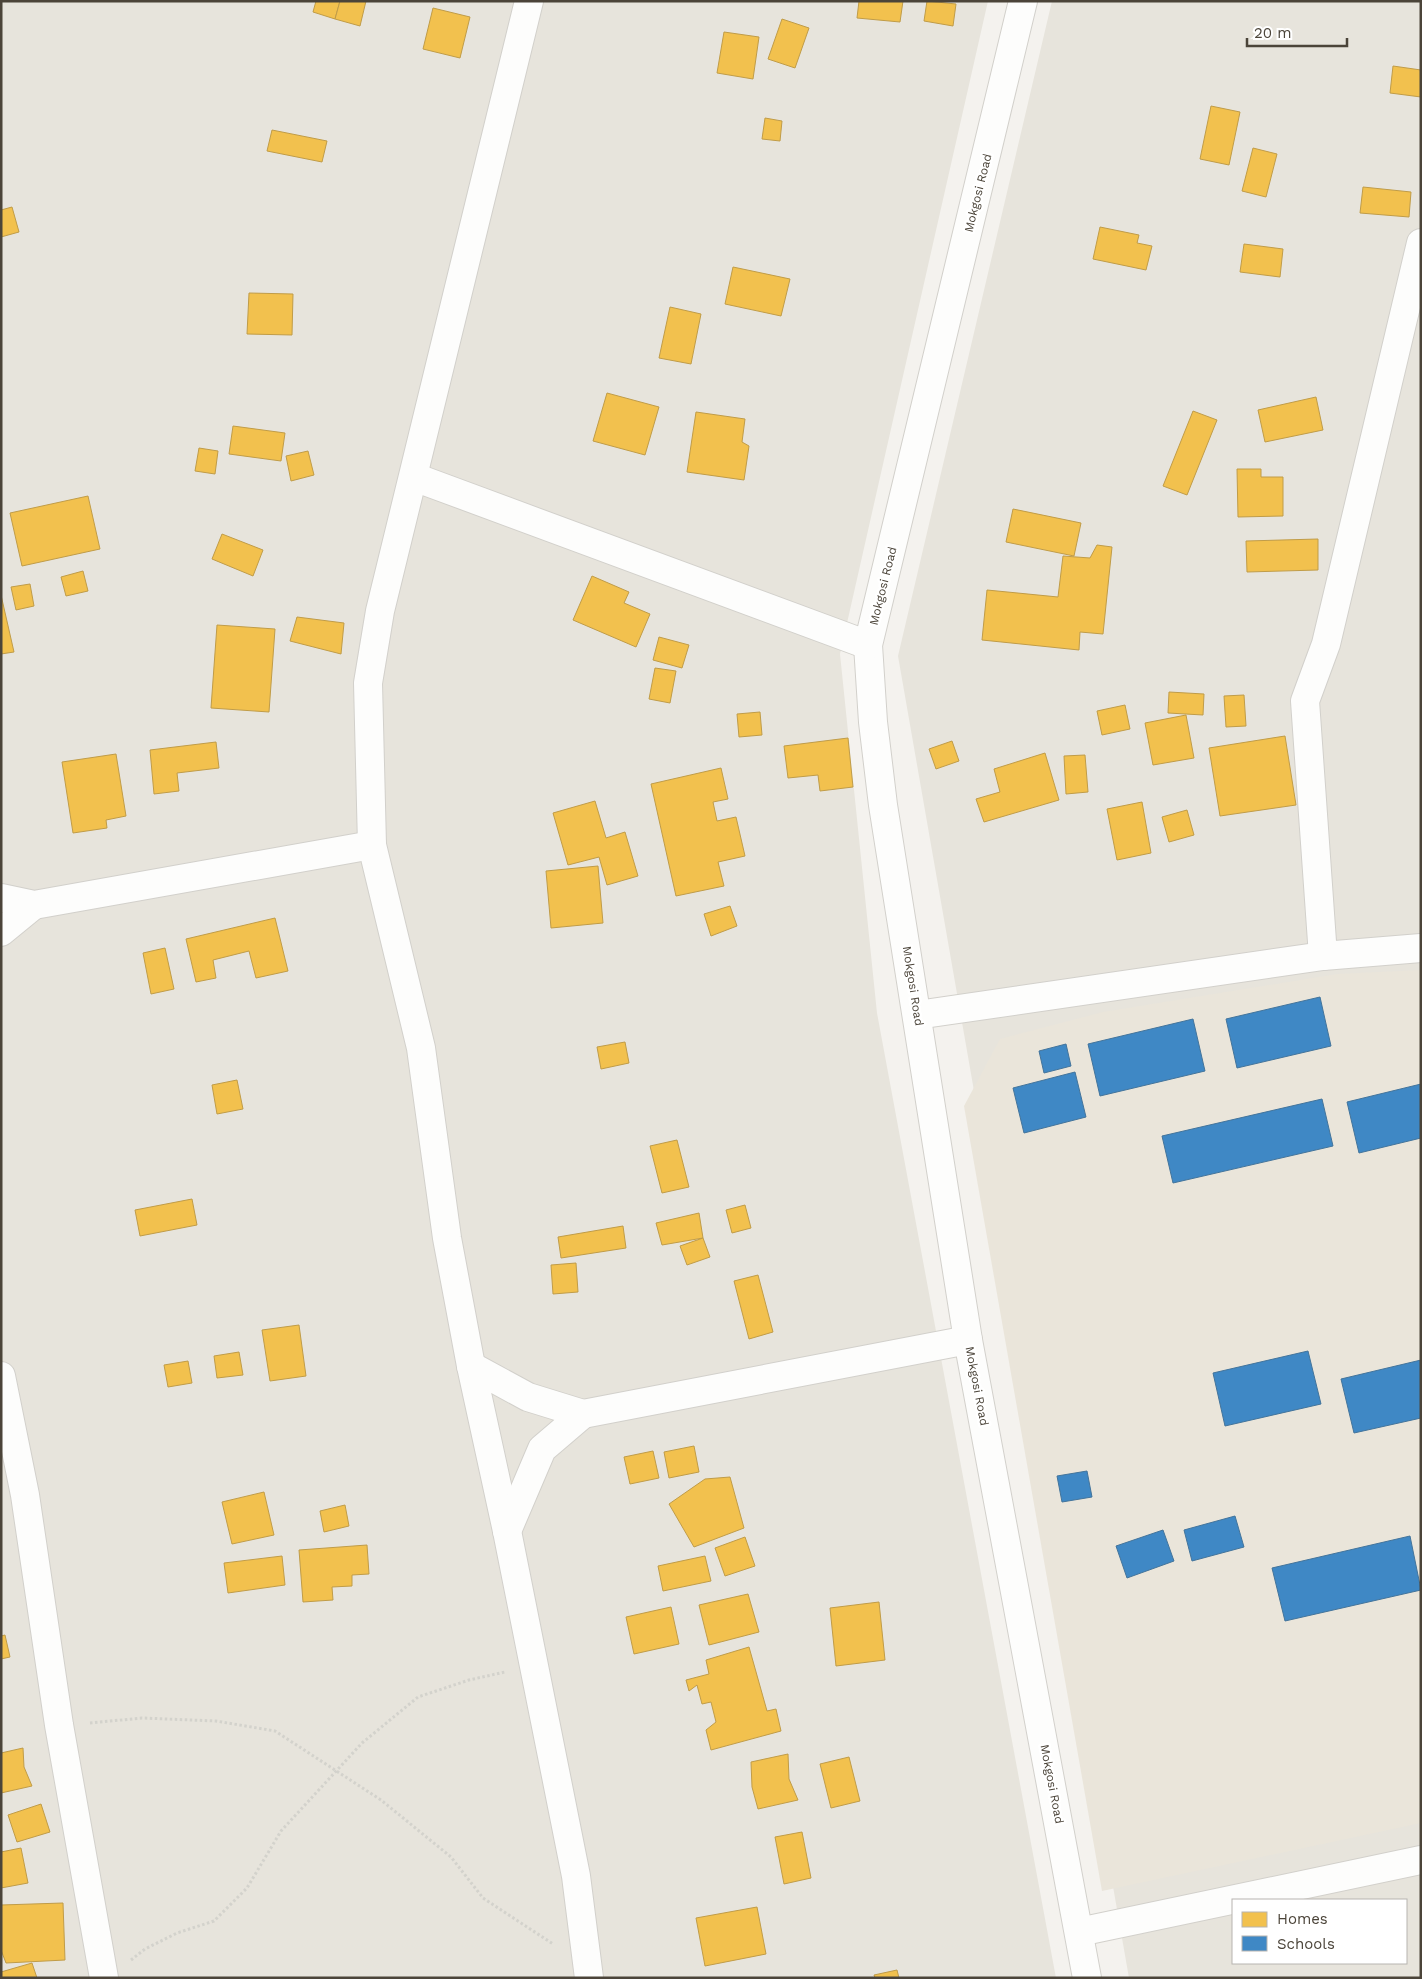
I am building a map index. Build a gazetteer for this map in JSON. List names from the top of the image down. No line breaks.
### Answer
{"streets":{"street":["Mokgosi Road"]},"legend":["Homes","Schools"],"scale_bar":"20 m"}
